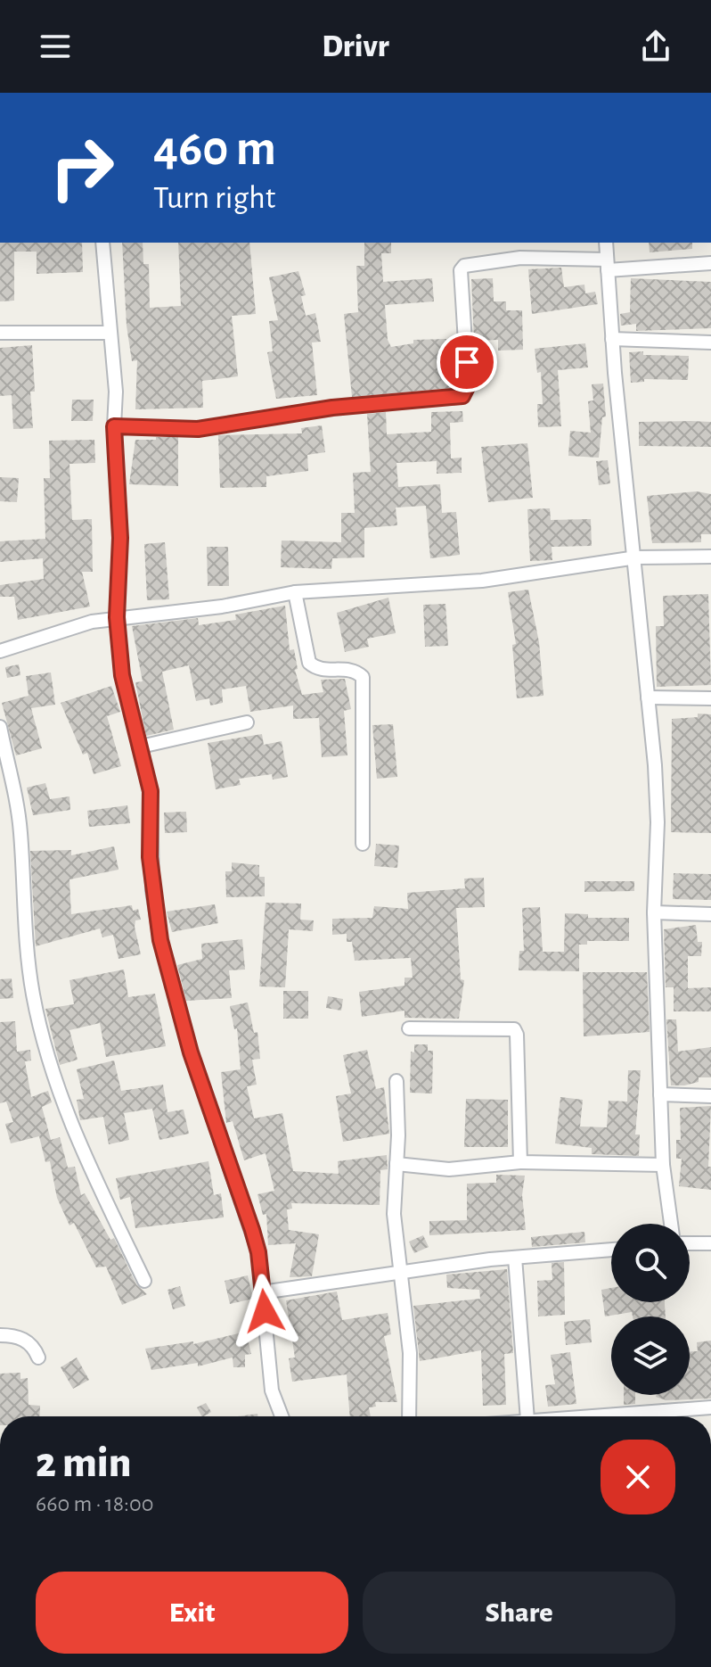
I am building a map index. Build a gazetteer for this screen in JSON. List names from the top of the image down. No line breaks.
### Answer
{"page":{"header":"Drivr","turn":["460 m","Turn right"],"heading":["2 min","660 m · 18:00"],"buttons":["Exit","Share"]}}
